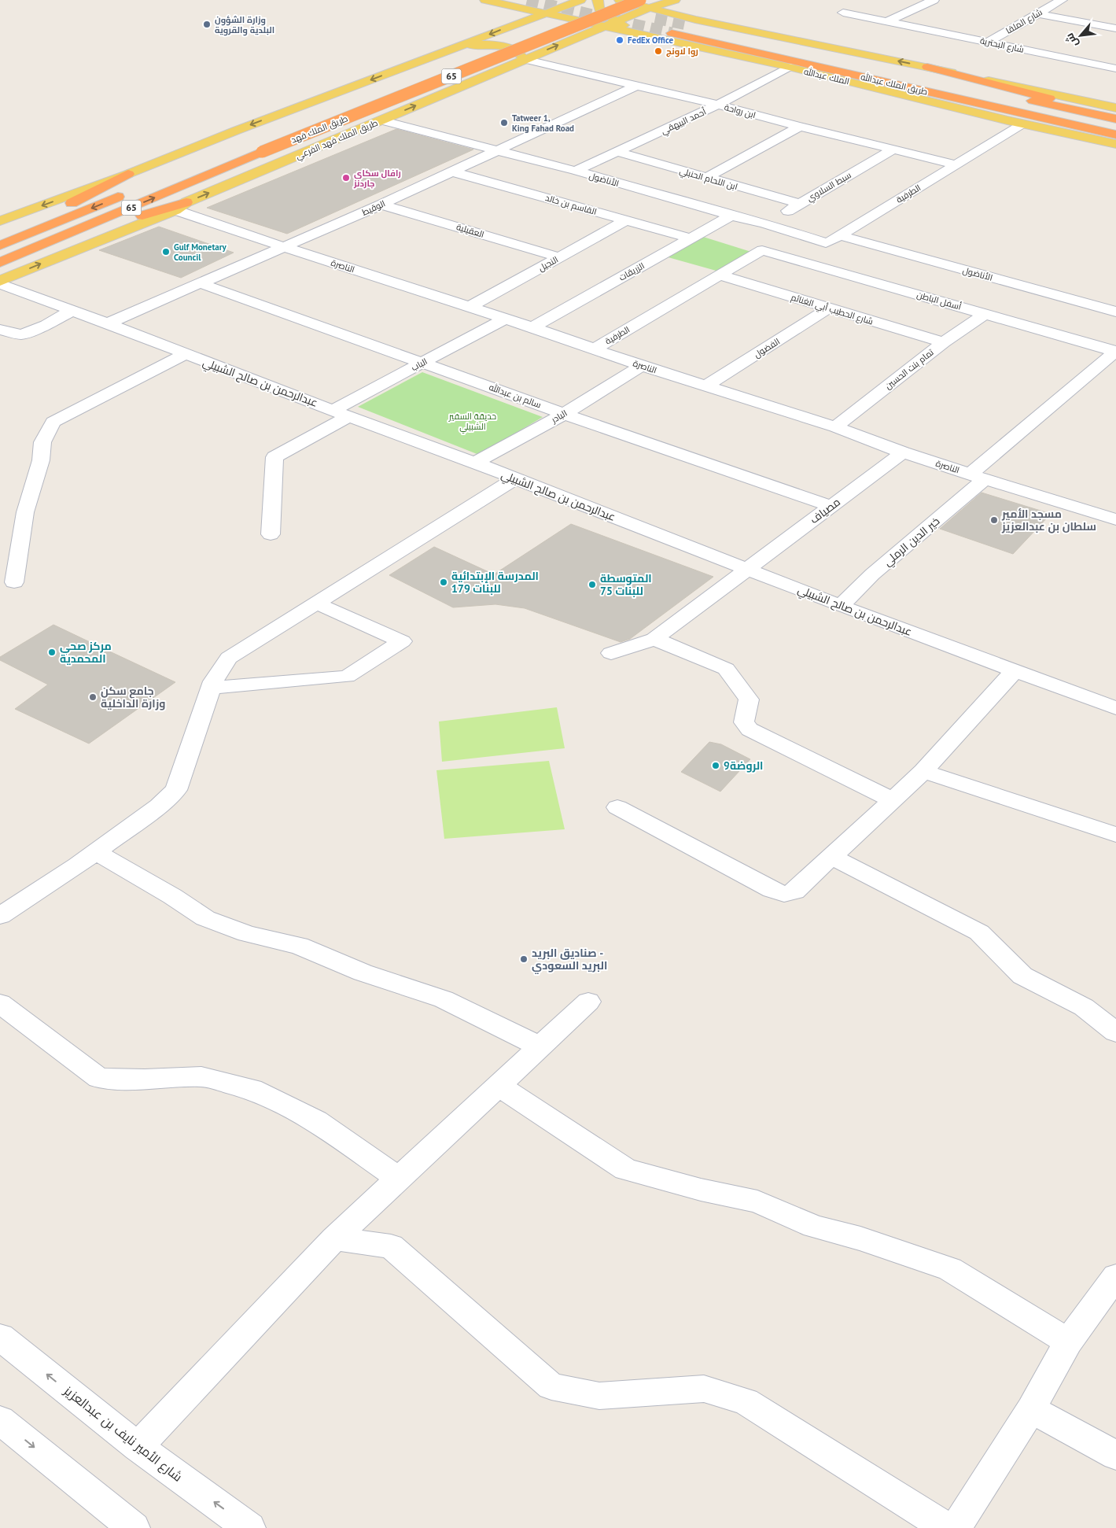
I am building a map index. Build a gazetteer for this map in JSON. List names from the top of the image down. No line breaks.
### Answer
{"streets":{"highway":["65","طريق الملك عبدالله","طريق الملك فهد"],"main road":["الملك عبدالله","طريق الملك فهد الفرعي"],"street":["شارع الملقا","شارع البحترية","ابن رواحة","أحمد البيهقي","ابن اللحام الحنبلي","الأناضول","سبط السلاوي","الطرفية","القاسم بن خالد","الوقيط","العقيلية","النجيل","الناصرة","الزريقات","أسفل الباطن","شارع الحطيب أبي الغنائم","الفضول","الباب","تمام بنت الحسين","عبدالرحمن بن صالح الشبيلي","سالم بن عبدالله","البادر","مصياف","خير الدين الرملي","شارع الأمير نايف بن عبدالعزيز"]},"crossings":[["شارع الملقا","شارع البحترية"],["الملك عبدالله","طريق الملك عبدالله"],["الملك عبدالله","أحمد البيهقي"],["الملك عبدالله","طريق الملك فهد الفرعي"],["الملك عبدالله","الطرفية"],["ابن رواحة","أحمد البيهقي"],["ابن رواحة","طريق الملك فهد الفرعي"],["ابن رواحة","سبط السلاوي"],["ابن رواحة","الطرفية"],["ابن رواحة","الوقيط"],["أحمد البيهقي","ابن اللحام الحنبلي"],["أحمد البيهقي","الأناضول"],["طريق الملك فهد","طريق الملك فهد الفرعي"],["طريق الملك فهد الفرعي","الأناضول"],["طريق الملك فهد الفرعي","الناصرة"],["ابن اللحام الحنبلي","سبط السلاوي"],["الأناضول","سبط السلاوي"],["الأناضول","الطرفية"],["الأناضول","الوقيط"],["الأناضول","الزريقات"],["الطرفية","الناصرة"],["الطرفية","أسفل الباطن"],["الطرفية","شارع الحطيب أبي الغنائم"],["القاسم بن خالد","الوقيط"],["القاسم بن خالد","النجيل"],["القاسم بن خالد","الزريقات"],["الوقيط","العقيلية"],["الوقيط","الناصرة"],["الوقيط","عبدالرحمن بن صالح الشبيلي"],["الوقيط","سالم بن عبدالله"],["العقيلية","النجيل"],["النجيل","الناصرة"],["الناصرة","الزريقات"],["الناصرة","الفضول"],["الناصرة","الباب"],["الناصرة","تمام بنت الحسين"],["الناصرة","البادر"],["الناصرة","مصياف"],["الناصرة","خير الدين الرملي"],["أسفل الباطن","تمام بنت الحسين"],["أسفل الباطن","خير الدين الرملي"],["شارع الحطيب أبي الغنائم","الفضول"],["شارع الحطيب أبي الغنائم","تمام بنت الحسين"],["الباب","عبدالرحمن بن صالح الشبيلي"],["الباب","سالم بن عبدالله"],["عبدالرحمن بن صالح الشبيلي","البادر"],["عبدالرحمن بن صالح الشبيلي","مصياف"],["عبدالرحمن بن صالح الشبيلي","خير الدين الرملي"],["سالم بن عبدالله","البادر"],["سالم بن عبدالله","مصياف"]],"parks":["حديقة السفير الشبيلي"],"places":["وزارة الشؤون البلدية والقروية","FedEx Office","روا لاونج","Tatweer 1, King Fahad Road","رافال سكاي جاردنز","Gulf Monetary Council","ٍمسجد الأمير سلطان بن عبدالعزيز","المدرسة الإبتدائية 179 للبنات","المتوسطة 75 للبنات","مركز صحي المحمدية","جامع سكن وزارة الداخلية","الروضة9","صناديق البريد - البريد السعودي"],"north":"bottom left"}
